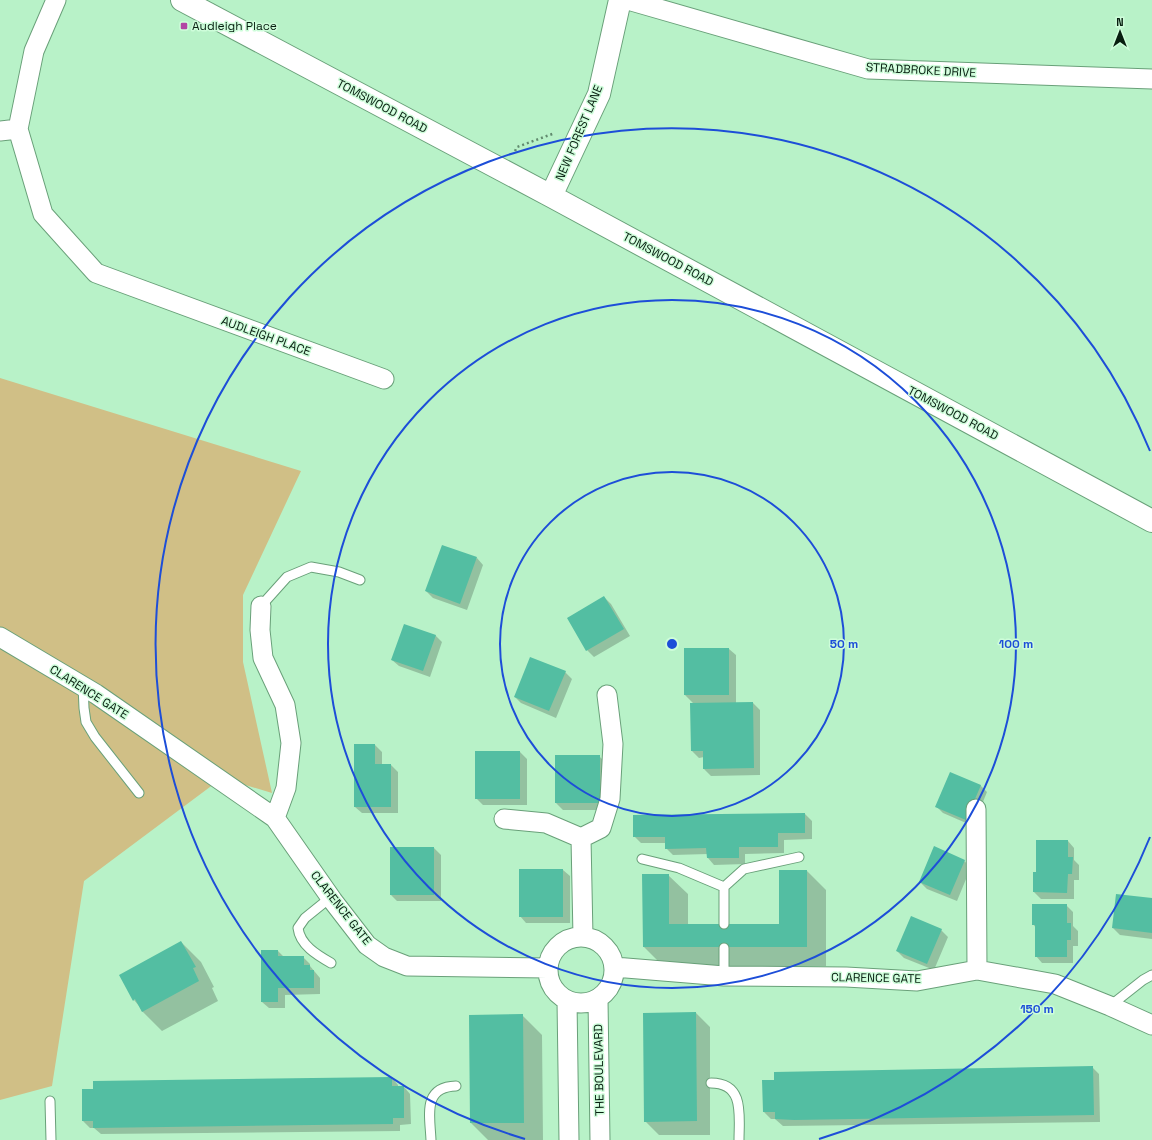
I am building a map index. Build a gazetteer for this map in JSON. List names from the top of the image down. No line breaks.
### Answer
{"streets":{"street":["STRADBROKE DRIVE","TOMSWOOD ROAD","NEW FOREST LANE","AUDLEIGH PLACE","CLARENCE GATE","THE BOULEVARD"]},"crossings":[["TOMSWOOD ROAD","NEW FOREST LANE"],["CLARENCE GATE","THE BOULEVARD"]],"places":{"transit":["Audleigh Place"]},"north":"top","rings":["50 m","100 m","150 m"]}
